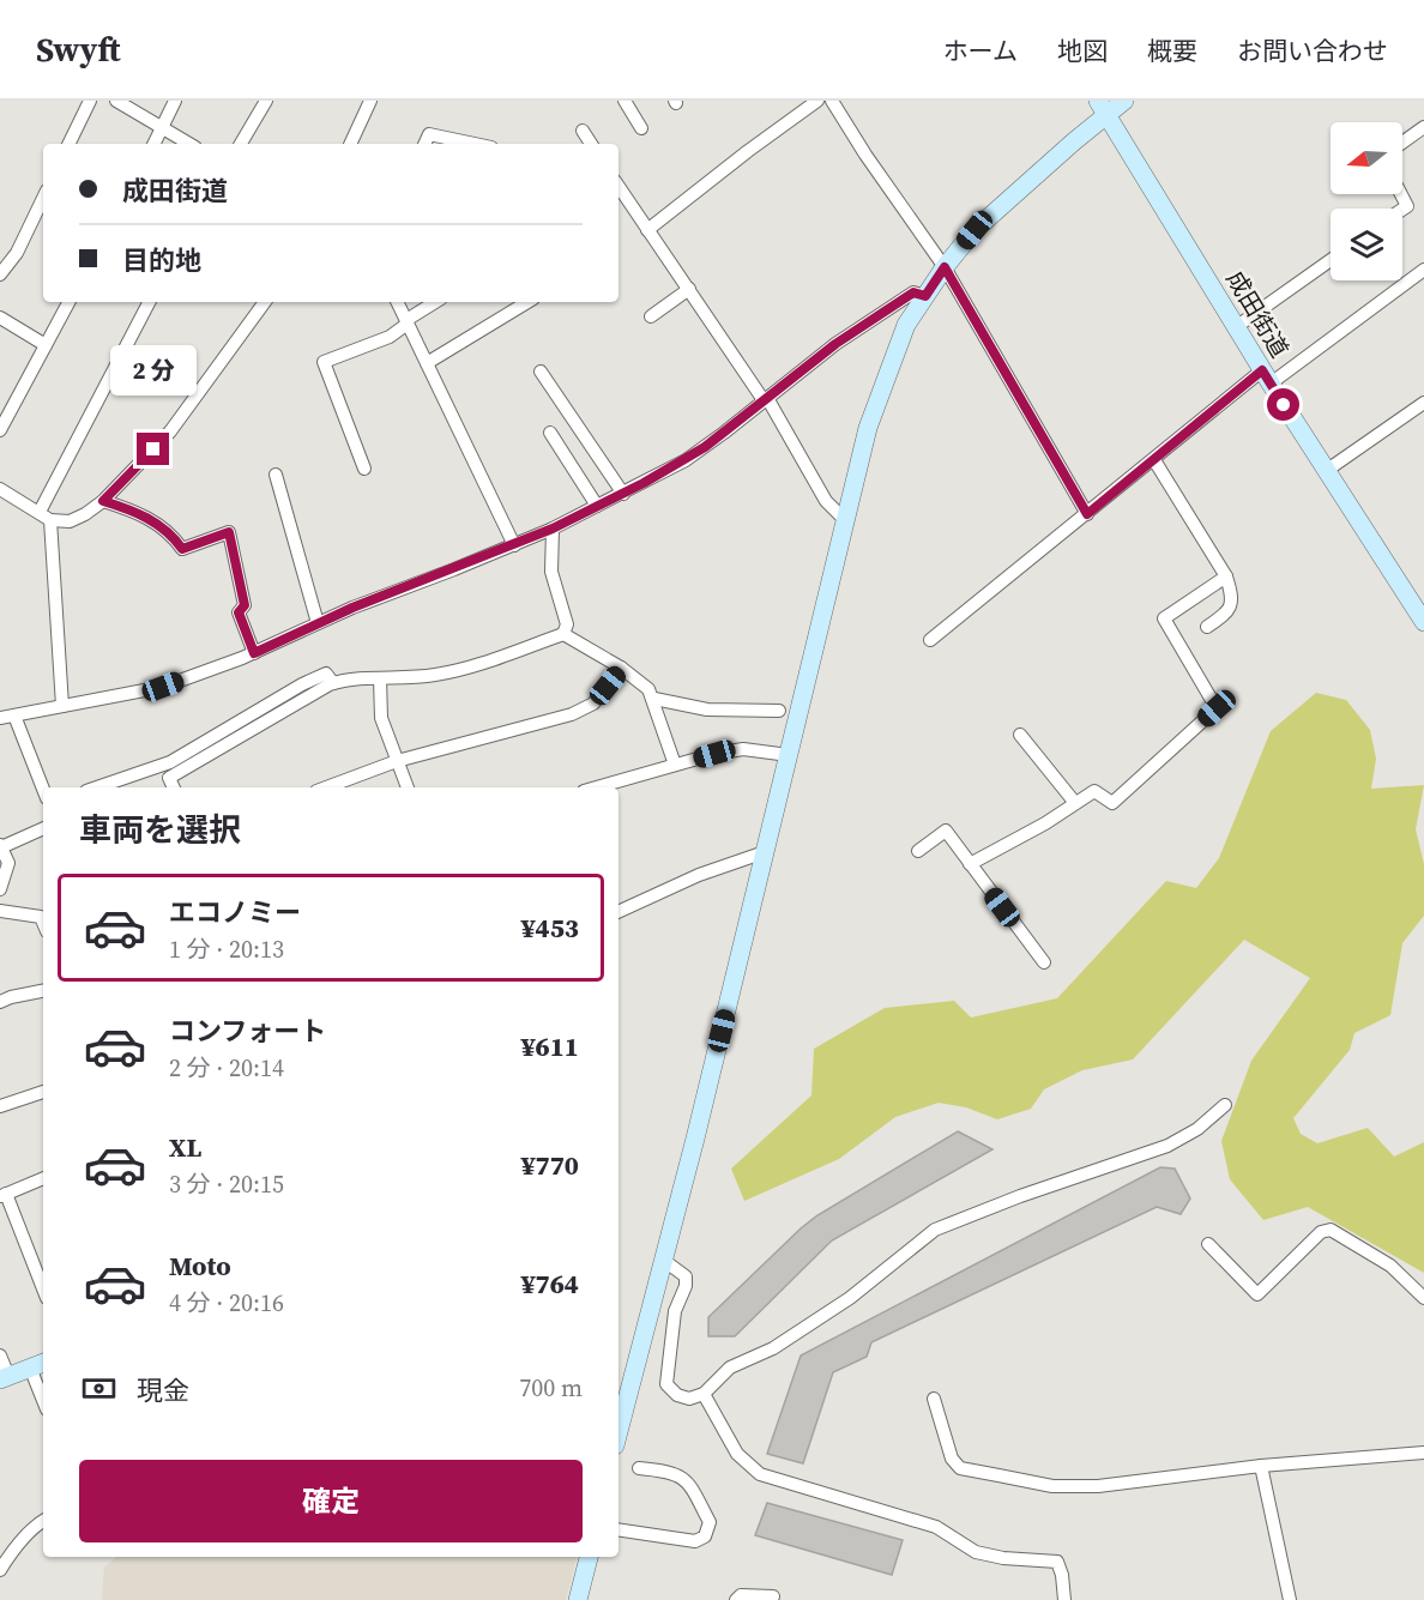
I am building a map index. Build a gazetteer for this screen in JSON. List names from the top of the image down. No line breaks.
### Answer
{"streets":{"street":["成田街道"]},"north":"left","page":{"header":"Swyft","nav":["ホーム","地図","概要","お問い合わせ"],"banner":["成田街道","目的地"],"bubble":"2 分","heading":"車両を選択","list":[{"name":"エコノミー","note":"1 分 · 20:13","value":"¥453"},{"name":"コンフォート","note":"2 分 · 20:14","value":"¥611"},{"name":"XL","note":"3 分 · 20:15","value":"¥770"},{"name":"Moto","note":"4 分 · 20:16","value":"¥764"}],"pay":["現金","700 m"],"buttons":"確定"}}
